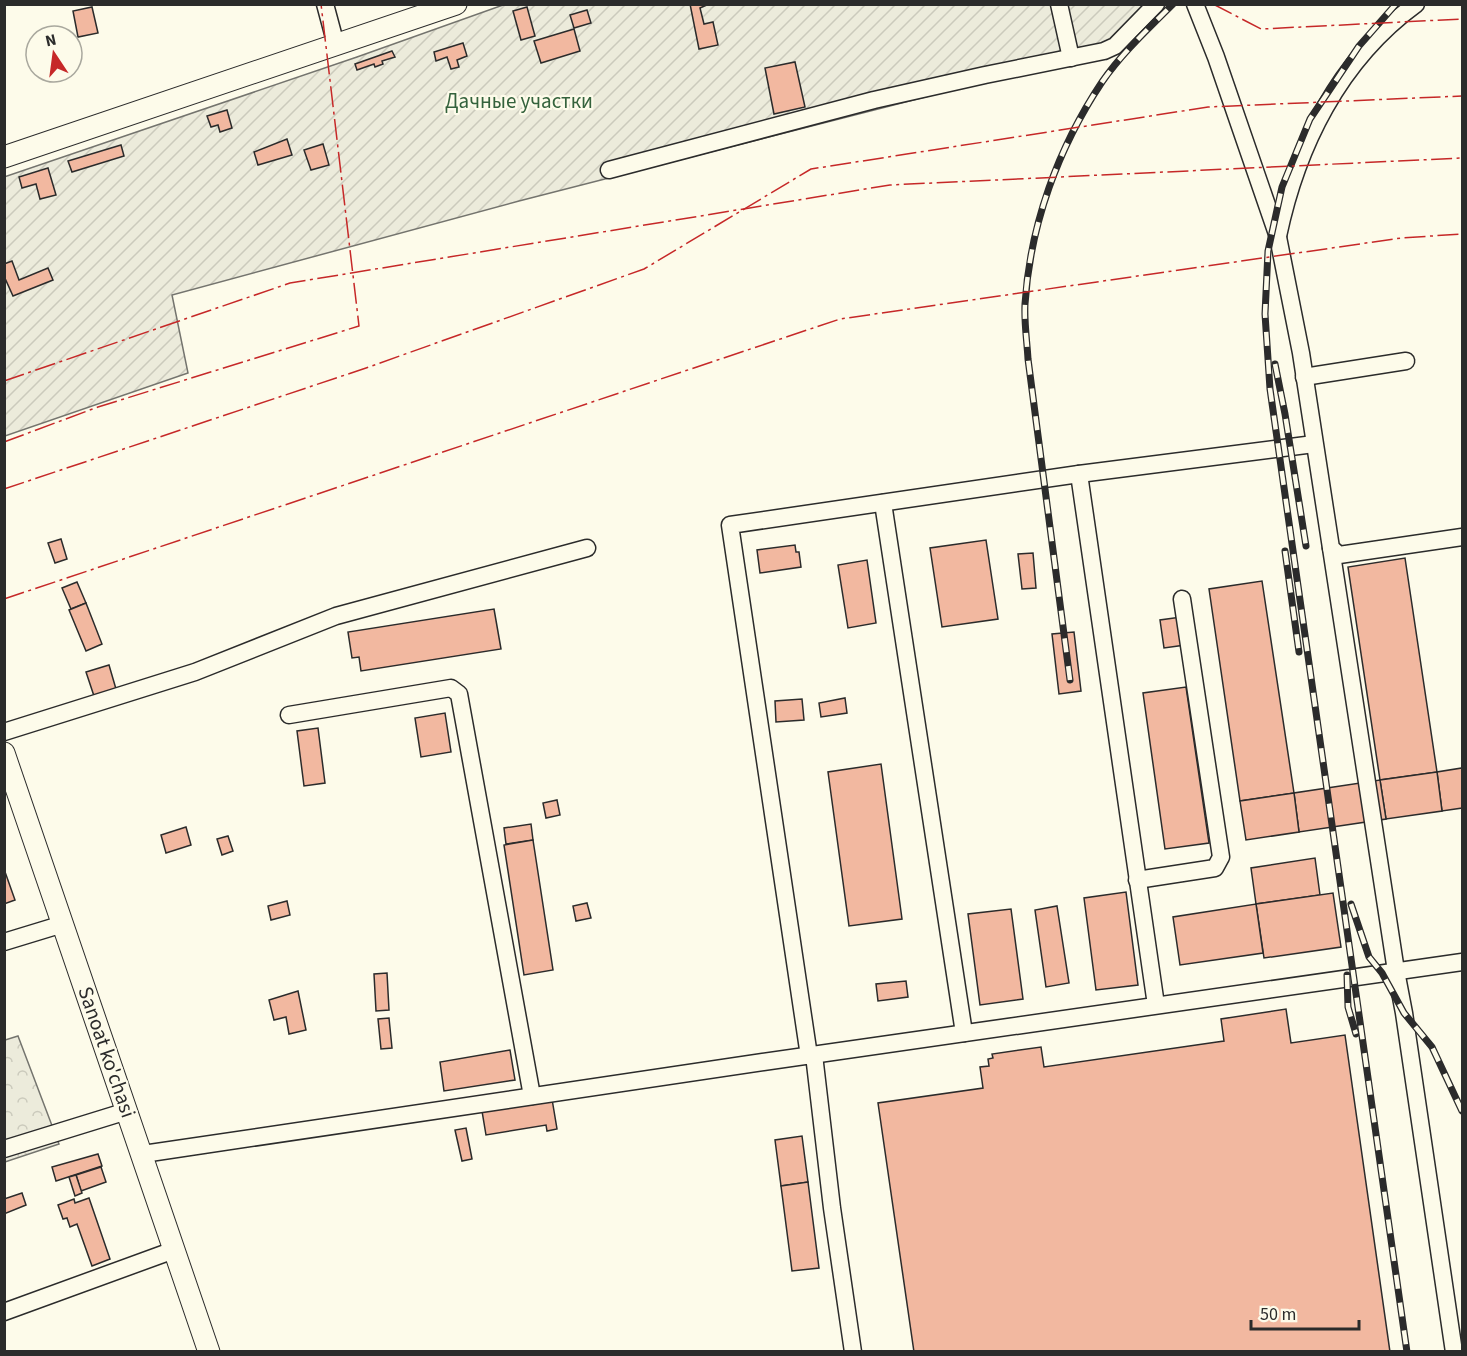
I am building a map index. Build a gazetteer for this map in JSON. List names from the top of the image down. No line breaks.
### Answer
{"streets":{"main road":["Sanoat ko'chasi"]},"parks":["Дачные участки"],"scale_bar":"50 m","north":"top"}
